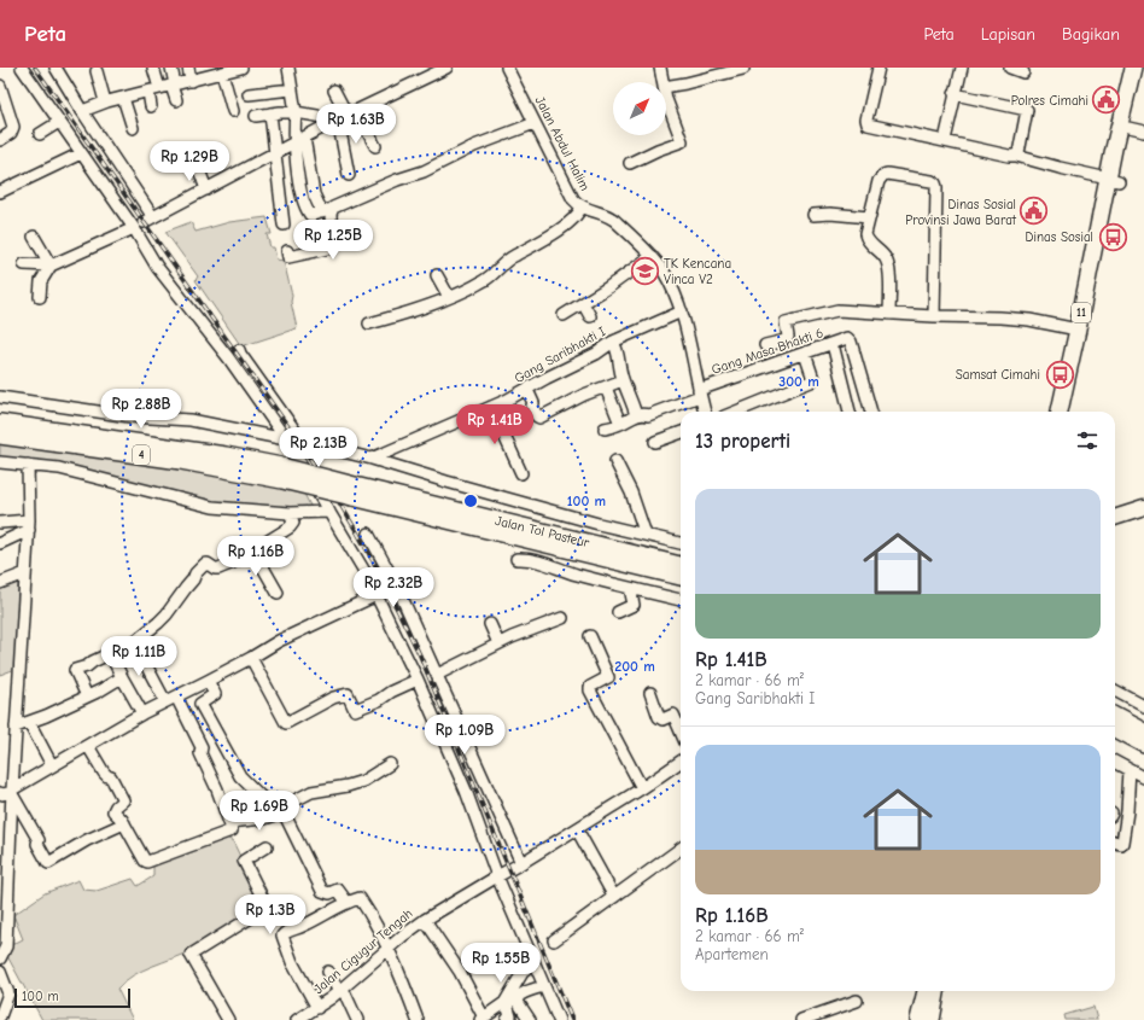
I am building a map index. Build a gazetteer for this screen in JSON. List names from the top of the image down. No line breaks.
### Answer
{"streets":{"highway":["11","4","Jalan Tol Pasteur"],"street":["Jalan Abdul Halim","Gang Masa Bhakti 6","Gang Saribhakti I","Jalan Cigugur Tengah"]},"crossings":[["Jalan Abdul Halim","Gang Masa Bhakti 6"],["Jalan Abdul Halim","Gang Saribhakti I"]],"places":{"public building":["Polres Cimahi","Dinas Sosial Provinsi Jawa Barat"],"bus stop":["Dinas Sosial","Samsat Cimahi"],"school or university":["TK Kencana Vinca V2"]},"scale_bar":"100 m","north":"top right","page":{"header":"Peta","nav":["Peta","Lapisan","Bagikan"],"price":["Rp 1.63B","Rp 1.29B","Rp 1.25B","Rp 2.88B","Rp 1.41B","Rp 2.13B","Rp 1.16B","Rp 2.32B","Rp 1.11B","Rp 1.09B","Rp 1.69B","Rp 1.3B","Rp 1.55B"],"heading":"13 properti","list":[{"name":"Rp 1.41B","note":"2 kamar · 66 m² · Gang Saribhakti I"},{"name":"Rp 1.16B","note":"2 kamar · 66 m² · Apartemen"}],"scale":"100 m"},"rings":["300 m","100 m","200 m"]}
